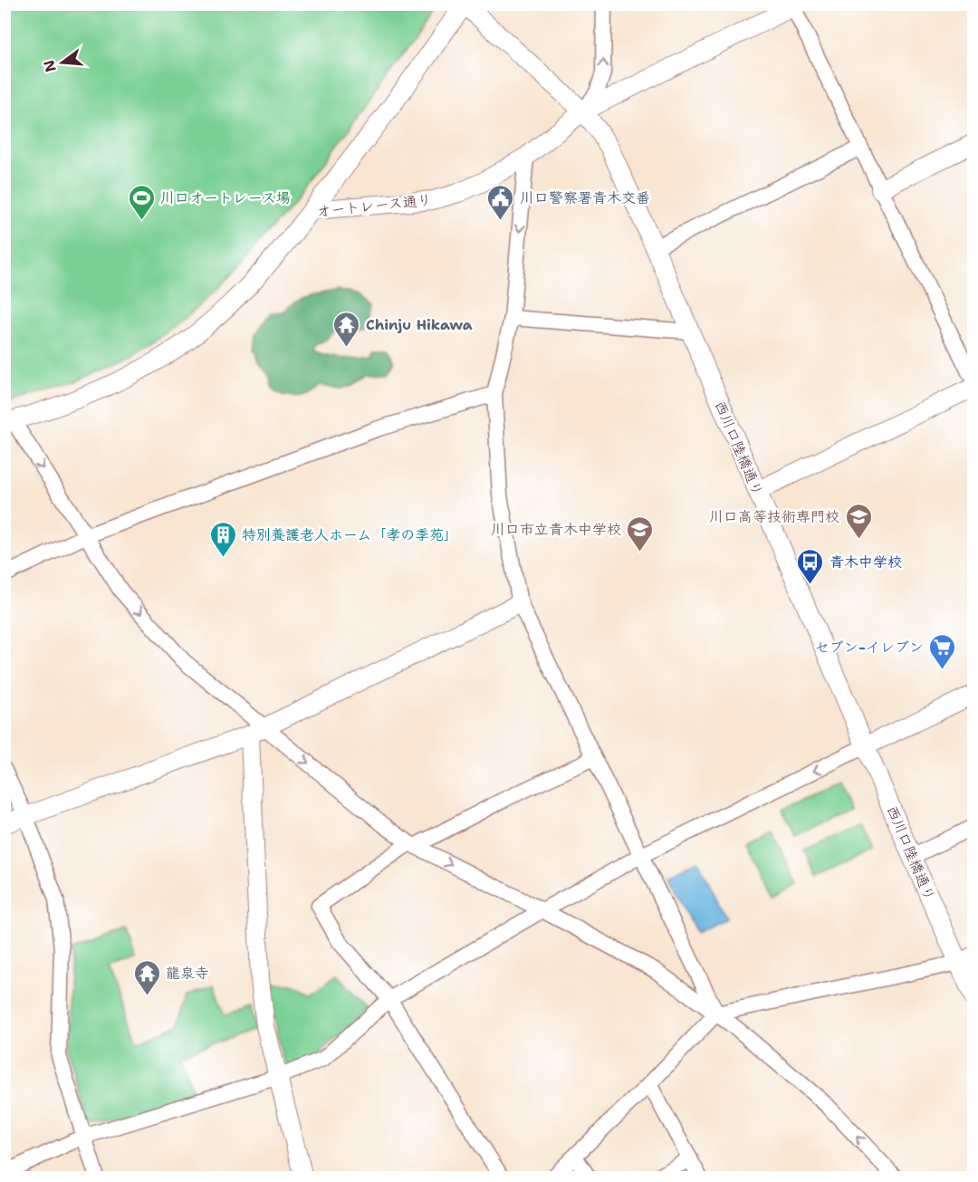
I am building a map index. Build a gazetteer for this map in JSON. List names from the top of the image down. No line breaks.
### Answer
{"streets":{"street":["オートレース通り","西川口陸橋通り"]},"crossings":[["オートレース通り","西川口陸橋通り"]],"places":{"sports":["川口オートレース場"],"public building":["川口警察署青木交番"],"temple":["Chinju Hikawa","龍泉寺"],"school or university":["川口高等技術専門校","川口市立青木中学校"],"building":["特別養護老人ホーム「孝の季苑」"],"bus stop":["青木中学校"],"supermarket":["セブン-イレブン"]},"north":"left"}
